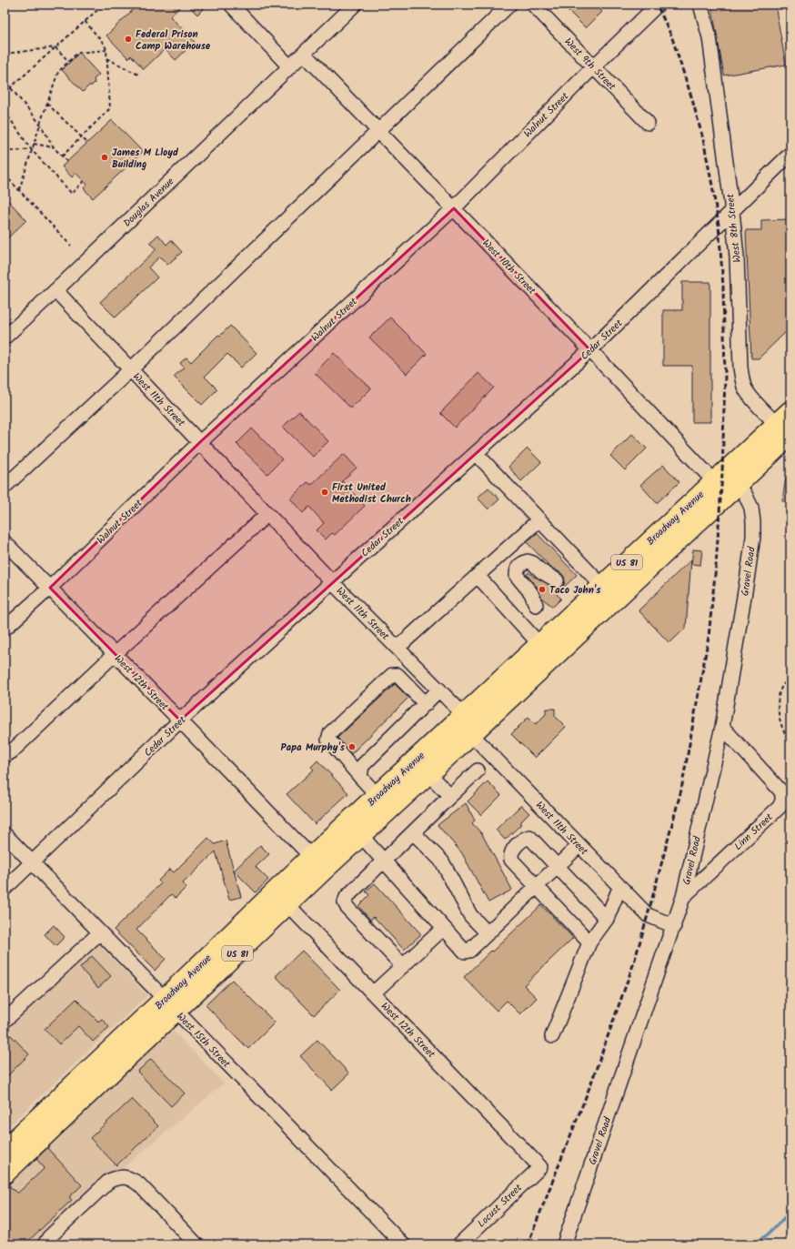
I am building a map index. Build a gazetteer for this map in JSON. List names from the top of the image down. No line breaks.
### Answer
{"streets":{"highway":["Broadway Avenue","US 81"],"street":["West 9th Street","Walnut Street","Douglas Avenue","West 8th Street","West 10th Street","Cedar Street","West 11th Street","Gravel Road","West 12th Street","Linn Street","West 15th Street","Locust Street"]},"crossings":[["West 9th Street","Walnut Street"],["Walnut Street","West 10th Street"],["Walnut Street","West 11th Street"],["Walnut Street","West 12th Street"],["Douglas Avenue","West 10th Street"],["Douglas Avenue","West 11th Street"],["West 8th Street","Cedar Street"],["West 8th Street","Broadway Avenue"],["West 10th Street","Cedar Street"],["West 10th Street","Broadway Avenue"],["West 10th Street","Gravel Road"],["Cedar Street","West 11th Street"],["Cedar Street","West 12th Street"],["Cedar Street","West 15th Street"],["West 11th Street","Broadway Avenue"],["West 11th Street","Gravel Road"],["Broadway Avenue","Gravel Road"],["Broadway Avenue","West 12th Street"],["Broadway Avenue","West 15th Street"],["Gravel Road","Linn Street"],["West 12th Street","Locust Street"]],"places":["Federal Prison Camp Warehouse","James M Lloyd Building","First United Methodist Church","Taco John's","Papa Murphy's"]}
